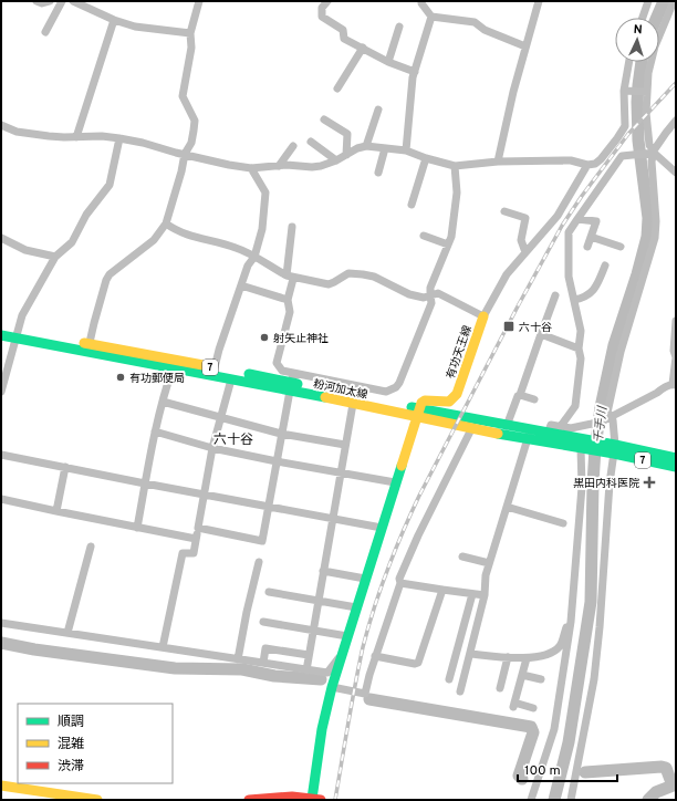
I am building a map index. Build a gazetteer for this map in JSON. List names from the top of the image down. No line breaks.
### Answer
{"streets":{"main road":["有功天王線","7","粉河加太線"]},"crossings":[["有功天王線","粉河加太線"]],"districts":["六十谷"],"water":["千手川"],"places":{"transit":["六十谷"],"other":["射矢止神社","有功郵便局"],"health":["黒田内科医院"]},"legend":["順調","混雑","渋滞"],"scale_bar":"100 m","north":"top"}
